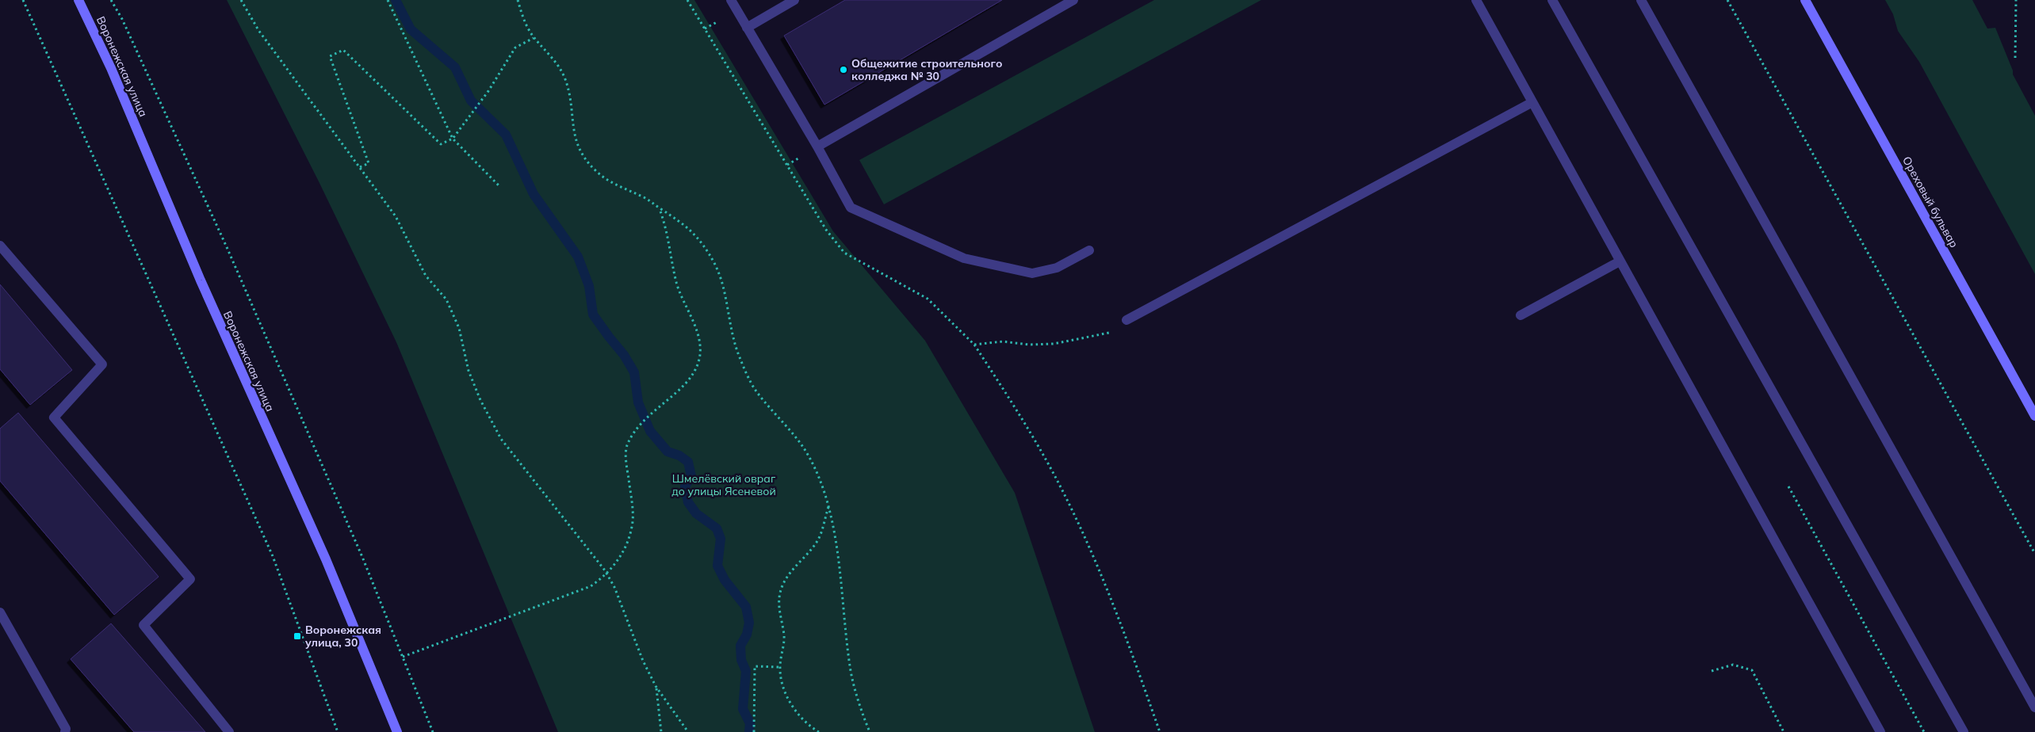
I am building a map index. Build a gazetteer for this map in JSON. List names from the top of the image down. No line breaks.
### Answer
{"streets":{"street":["Воронежская улица","Ореховый бульвар"]},"parks":["Шмелёвский овраг до улицы Ясеневой"],"places":{"other":["Общежитие строительного колледжа № 30"],"transit":["Воронежская улица, 30"]}}
